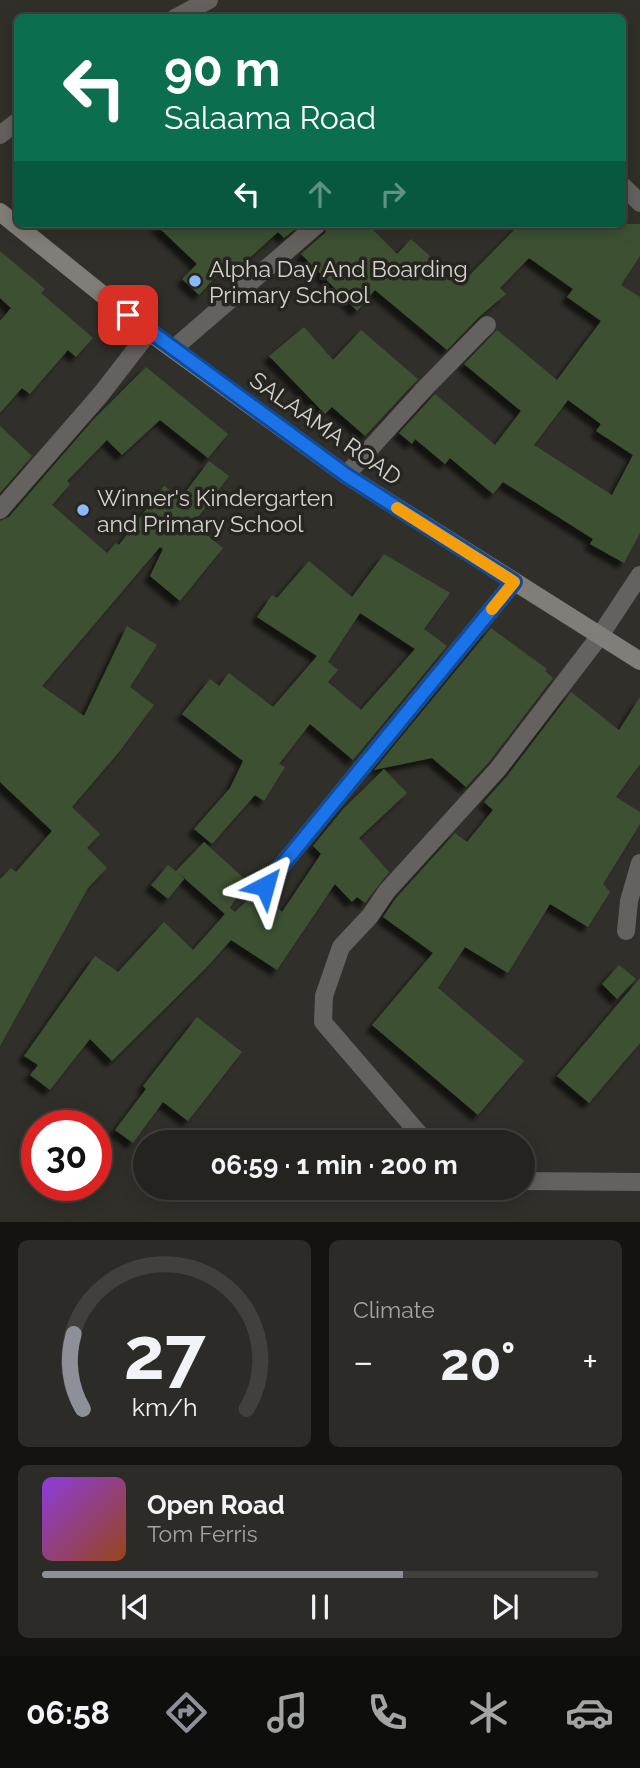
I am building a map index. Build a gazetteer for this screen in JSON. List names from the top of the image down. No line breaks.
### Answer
{"streets":{"main road":["SALAAMA ROAD"]},"places":["Alpha Day And Boarding Primary School","Winner's Kindergarten and Primary School"],"page":{"turn":["90 m","Salaama Road"],"limit":"30","trip":"06:59 · 1 min · 200 m","tile":"Climate","heat":["−","20°","+"],"song":["Open Road","Tom Ferris"],"tabs":"06:58","gauge":["27","km/h"]}}
